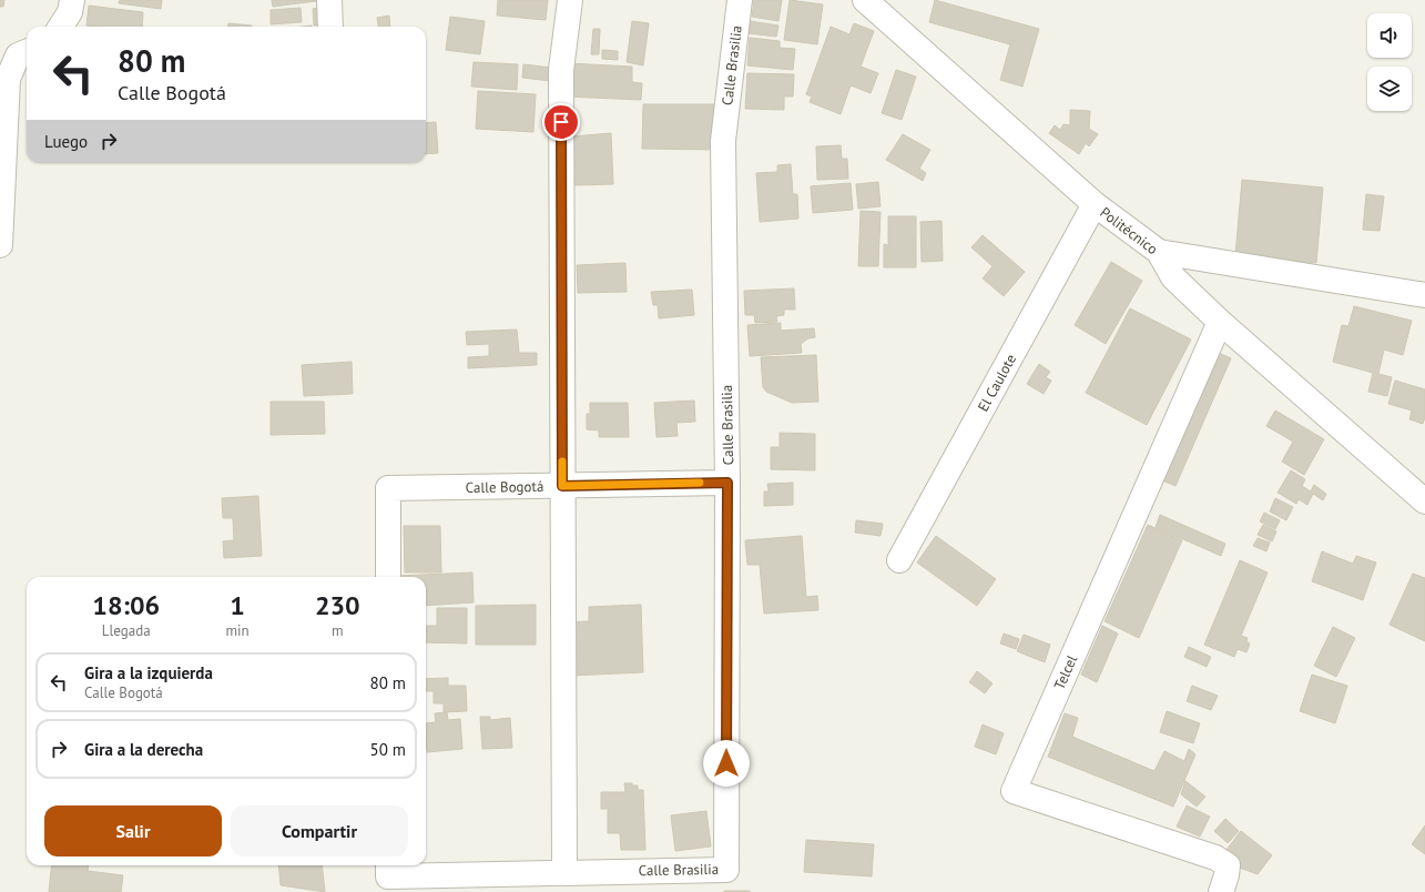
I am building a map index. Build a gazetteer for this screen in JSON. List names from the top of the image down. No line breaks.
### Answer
{"streets":{"street":["Calle Brasilia","Politécnico","El Caulote","Calle Bogotá","Telcel"]},"crossings":[["Calle Brasilia","Calle Bogotá"],["Politécnico","El Caulote"],["Politécnico","Telcel"]],"page":{"turn":["80 m","Calle Bogotá"],"then":"Luego","eta":["18:06","Llegada","1","min","230","m"],"list":[{"name":"Gira a la izquierda","note":"Calle Bogotá","value":"80 m"},{"name":"Gira a la derecha","value":"50 m"}],"buttons":["Salir","Compartir"]}}
